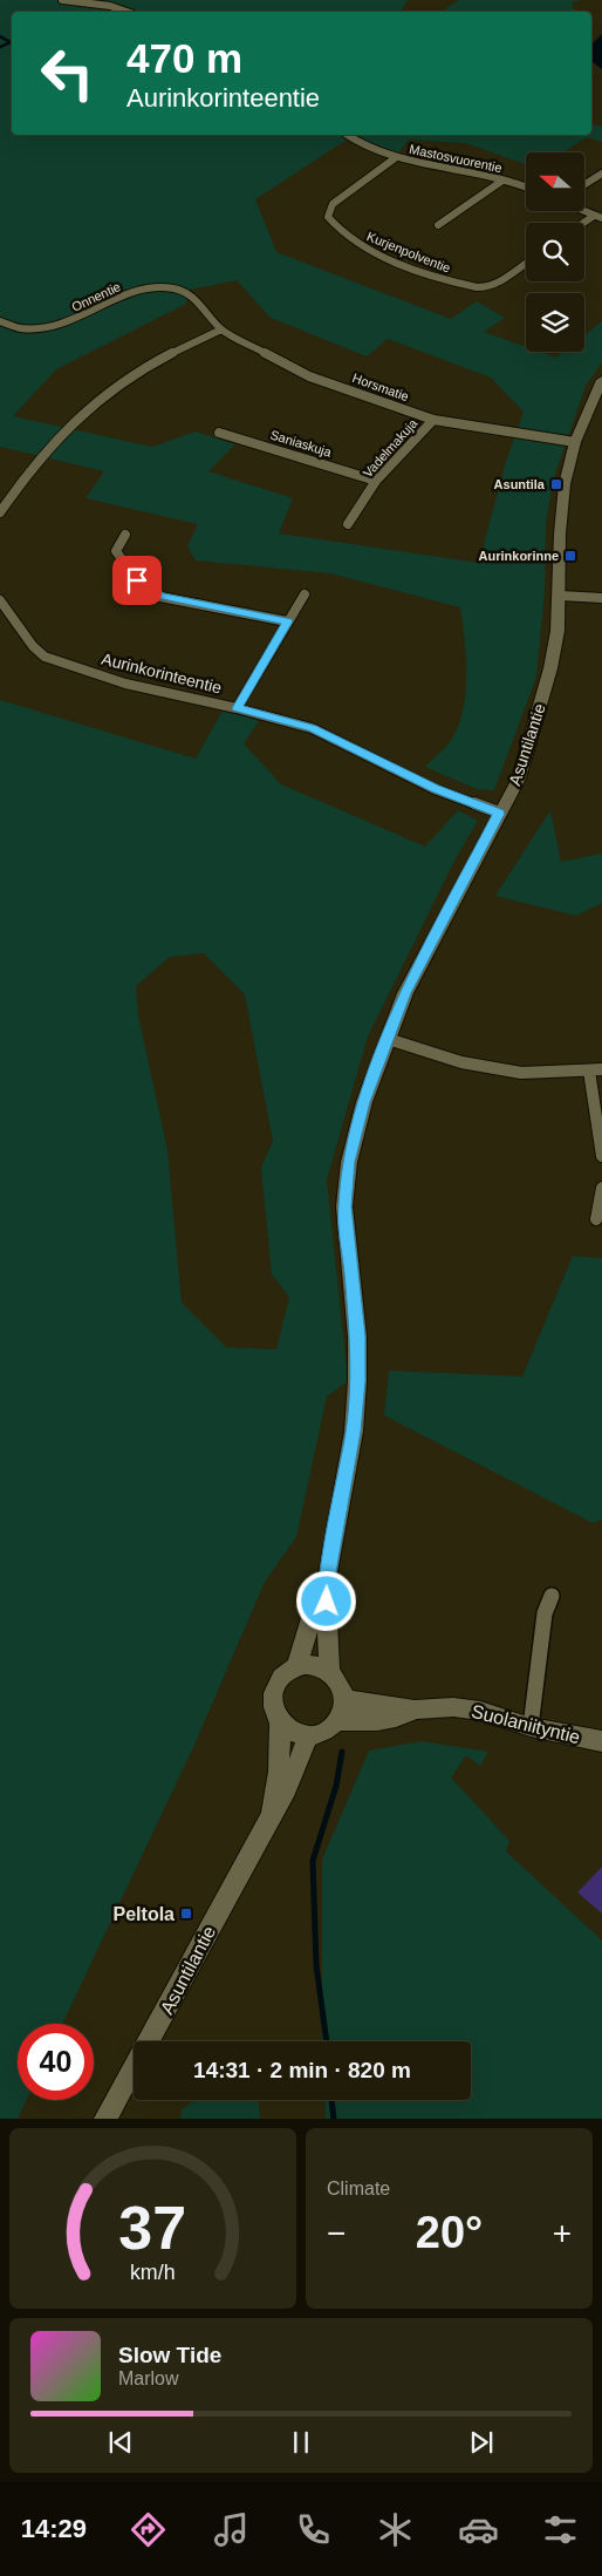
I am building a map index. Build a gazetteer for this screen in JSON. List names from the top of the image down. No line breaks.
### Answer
{"streets":{"street":["Mastosvuorentie","Kurjenpolventie","Onnentie","Horsmatie","Saniaskuja","Vadelmakuja","Aurinkorinteentie","Asuntilantie","Suolaniityntie"]},"crossings":[["Mastosvuorentie","Kurjenpolventie"],["Onnentie","Horsmatie"],["Horsmatie","Vadelmakuja"],["Horsmatie","Asuntilantie"],["Saniaskuja","Vadelmakuja"],["Aurinkorinteentie","Asuntilantie"],["Asuntilantie","Suolaniityntie"]],"places":{"transit":["Asuntila","Aurinkorinne","Peltola"]},"north":"left","page":{"turn":["470 m","Aurinkorinteentie"],"limit":"40","trip":"14:31 · 2 min · 820 m","tile":"Climate","heat":["−","20°","+"],"song":["Slow Tide","Marlow"],"tabs":"14:29","gauge":["37","km/h"]}}
